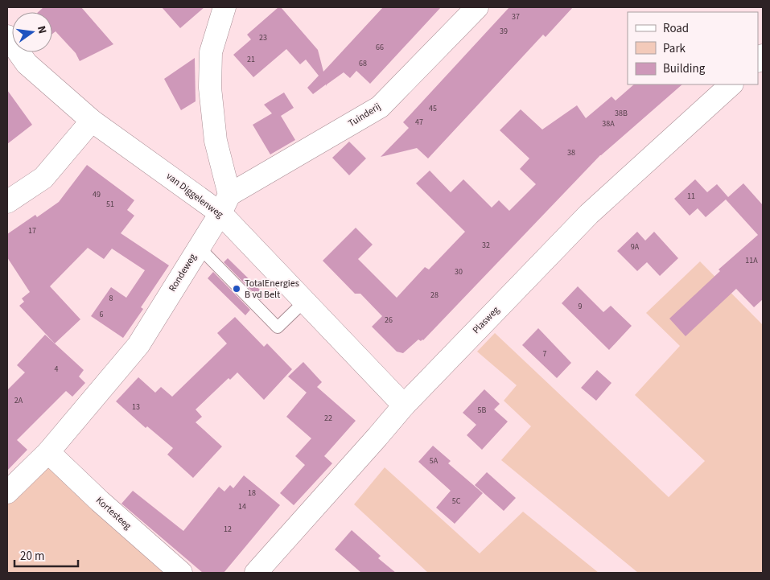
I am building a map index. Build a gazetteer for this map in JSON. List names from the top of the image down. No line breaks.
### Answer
{"streets":{"street":["Tuinderij","van Diggelenweg","Rondeweg","Plasweg","Kortesteeg"]},"crossings":[["Tuinderij","van Diggelenweg"],["Tuinderij","Rondeweg"],["van Diggelenweg","Rondeweg"],["van Diggelenweg","Plasweg"],["Rondeweg","Kortesteeg"]],"places":["TotalEnergies B vd Belt"],"house_numbers":["37","39","23","66","21","68","45","38B","47","38A","38","49","11","51","17","32","9A","11A","30","28","8","9","6","26","7","4","2A","13","5B","22","5A","18","5C","14","12"],"legend":["Road","Park","Building"],"scale_bar":"20 m","north":"right"}
